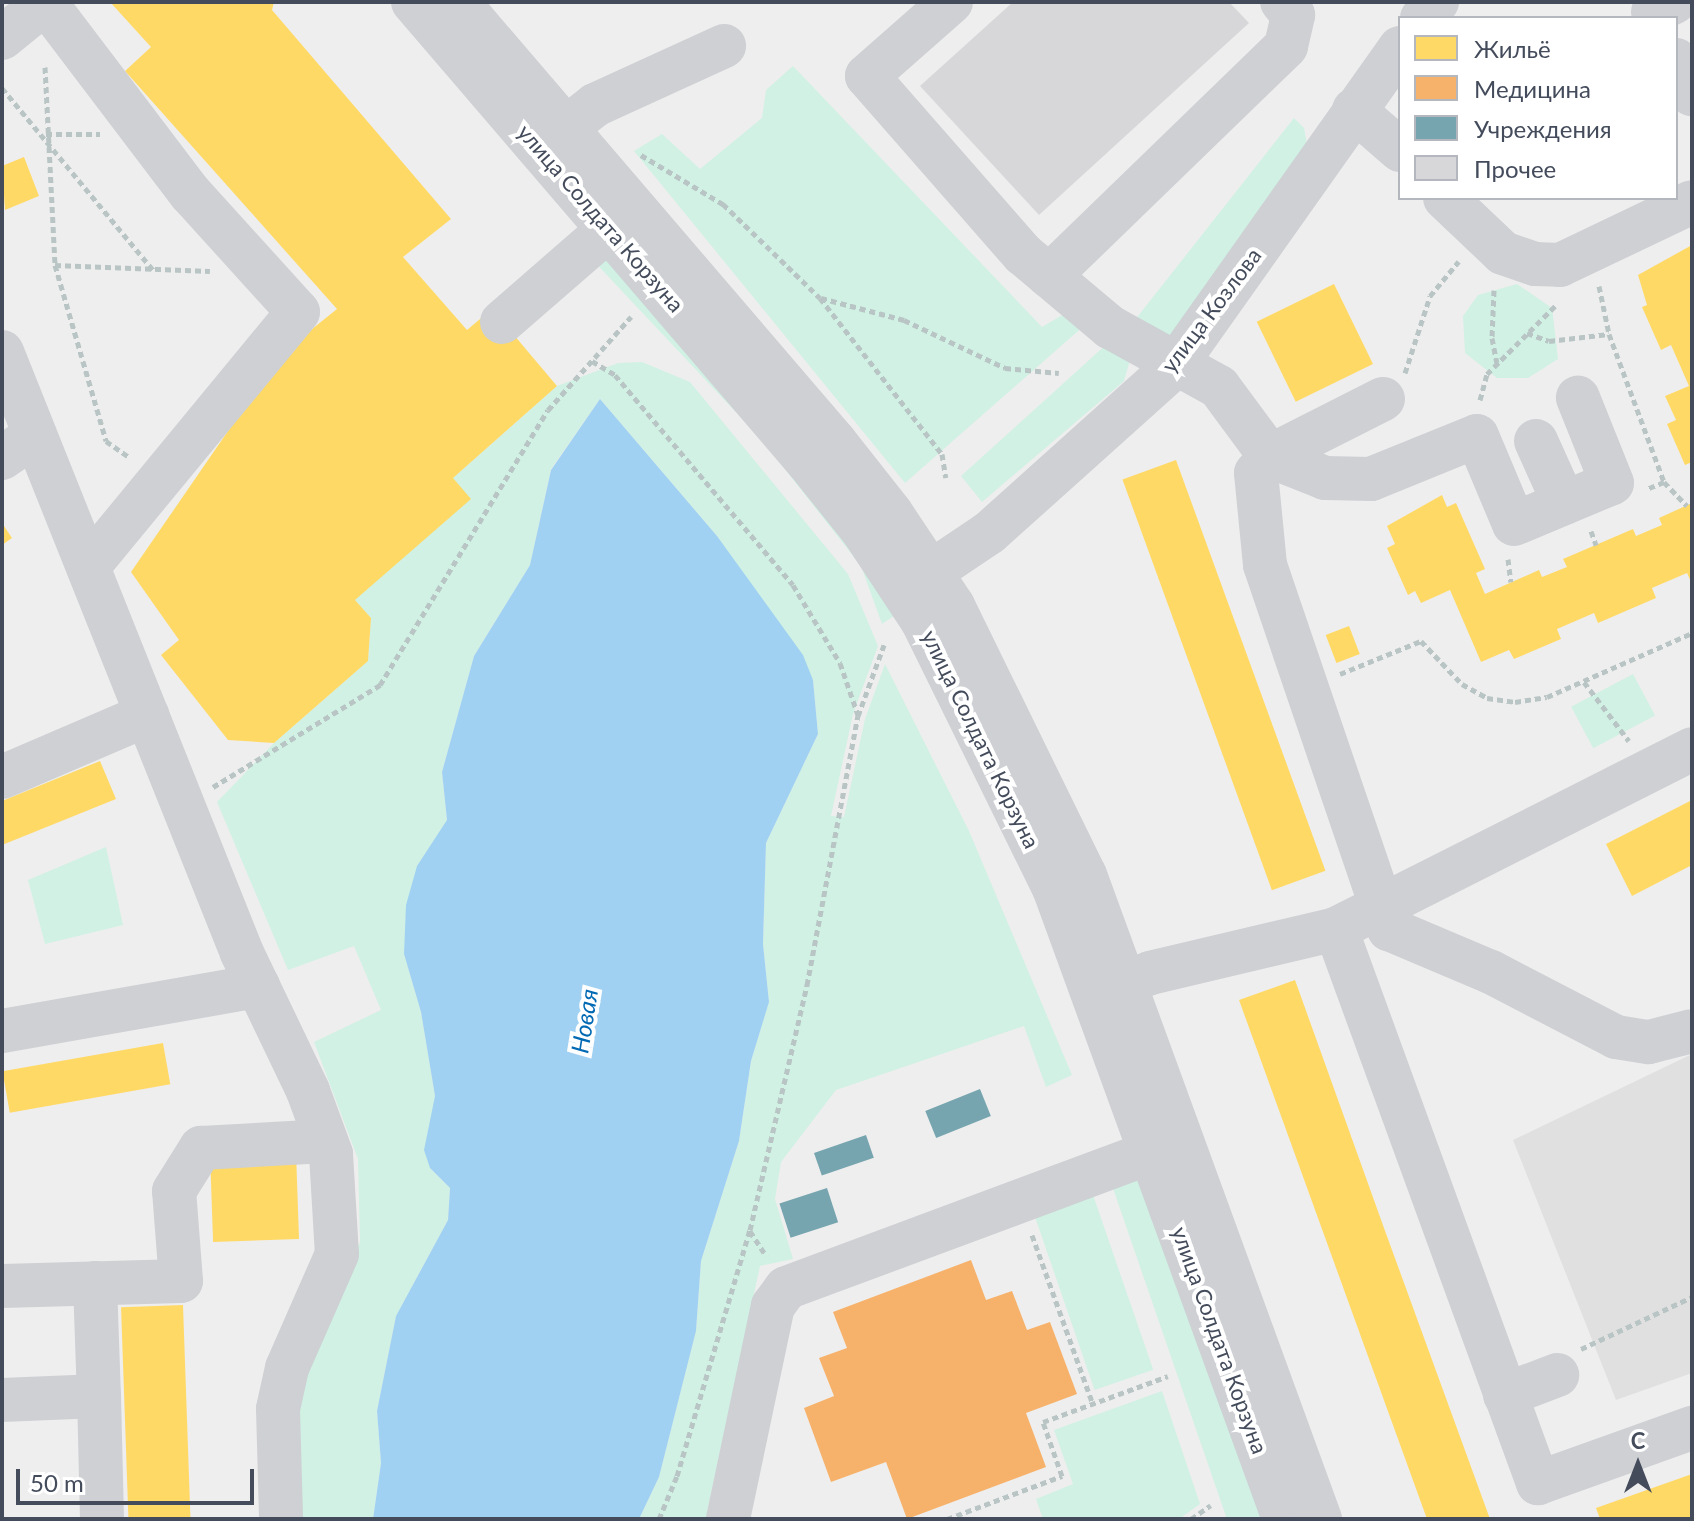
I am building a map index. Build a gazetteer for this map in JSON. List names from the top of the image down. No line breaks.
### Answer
{"streets":{"street":["улица Солдата Корзуна","улица Козлова"]},"crossings":[["улица Солдата Корзуна","улица Козлова"]],"water":["Новая"],"legend":["Жильё","Медицина","Учреждения","Прочее"],"scale_bar":"50 m","north":"top"}
